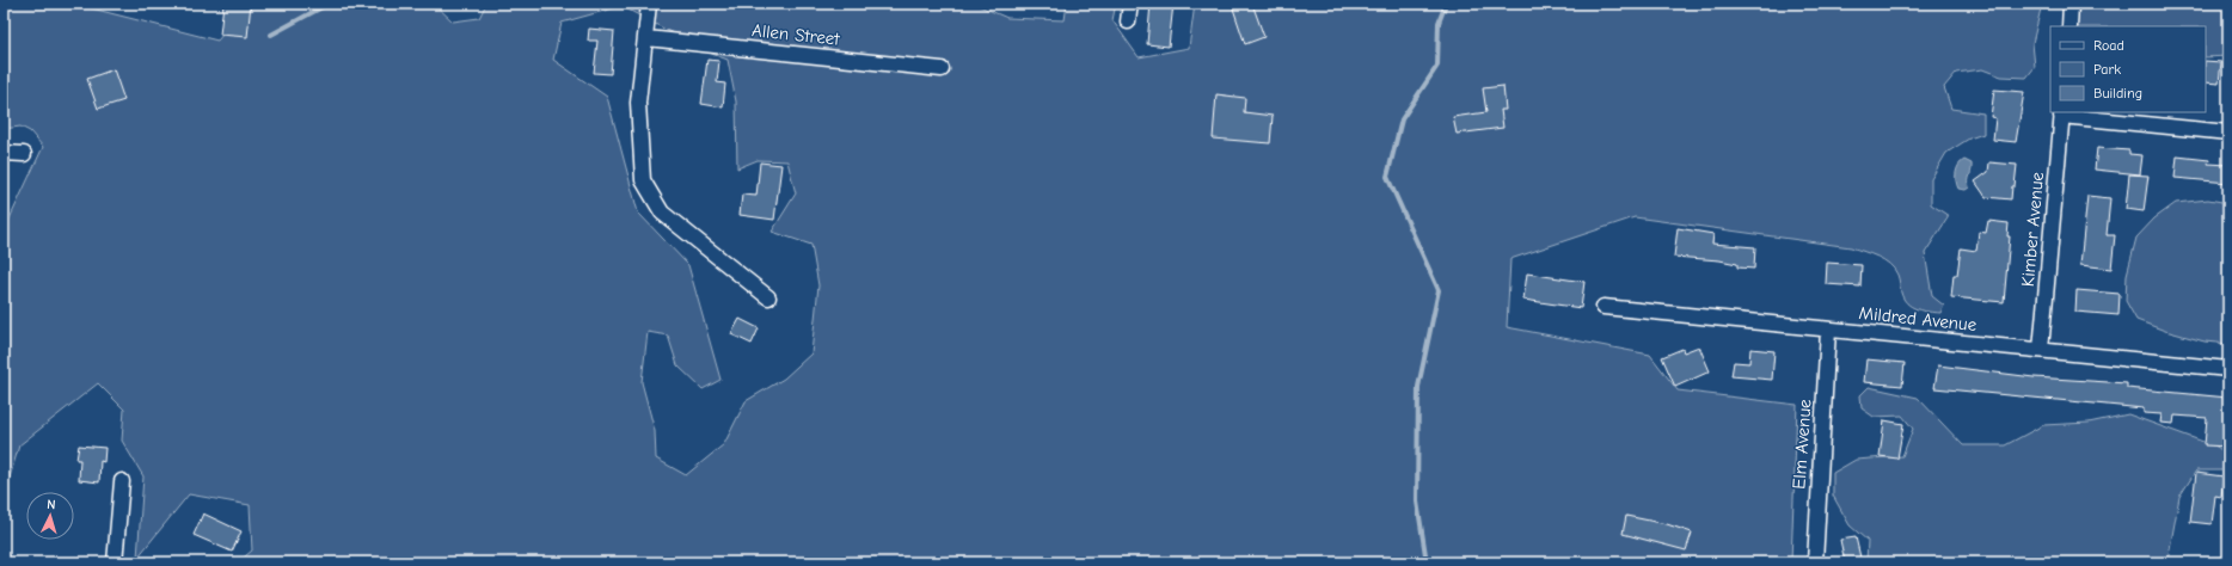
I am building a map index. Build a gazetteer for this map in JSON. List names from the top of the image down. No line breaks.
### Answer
{"streets":{"street":["Allen Street","Kimber Avenue","Mildred Avenue","Elm Avenue"]},"crossings":[["Kimber Avenue","Mildred Avenue"],["Mildred Avenue","Elm Avenue"]],"legend":["Road","Park","Building"],"north":"top"}
